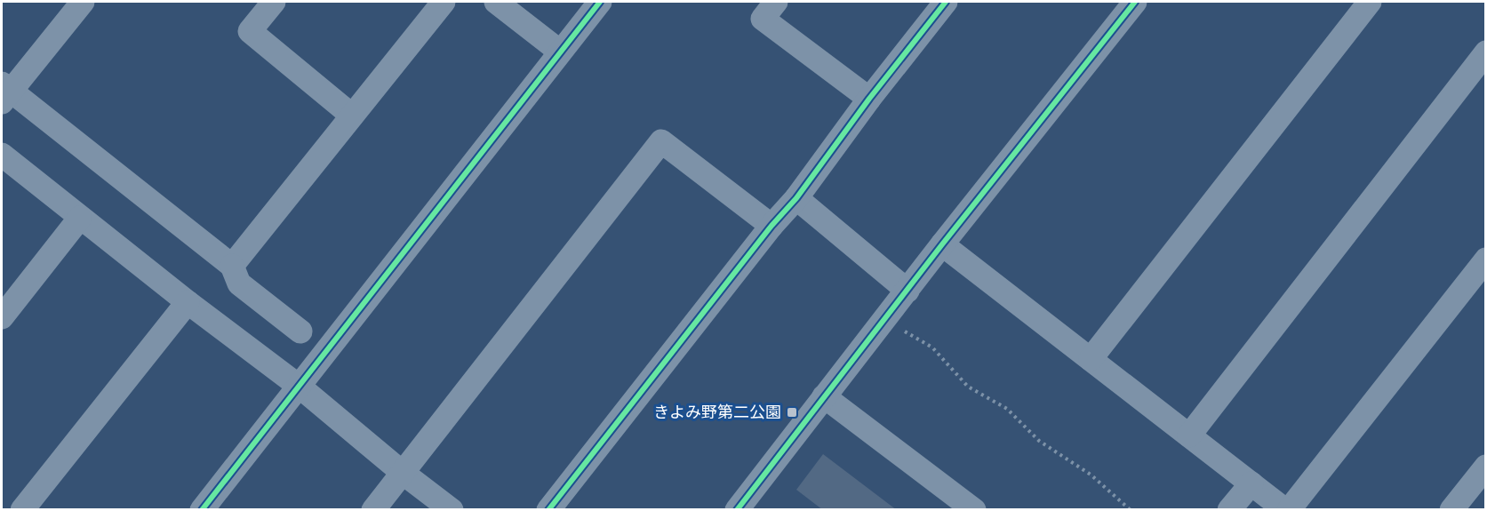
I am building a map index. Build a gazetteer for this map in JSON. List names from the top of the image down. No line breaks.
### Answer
{"places":{"transit":["きよみ野第二公園"]}}
